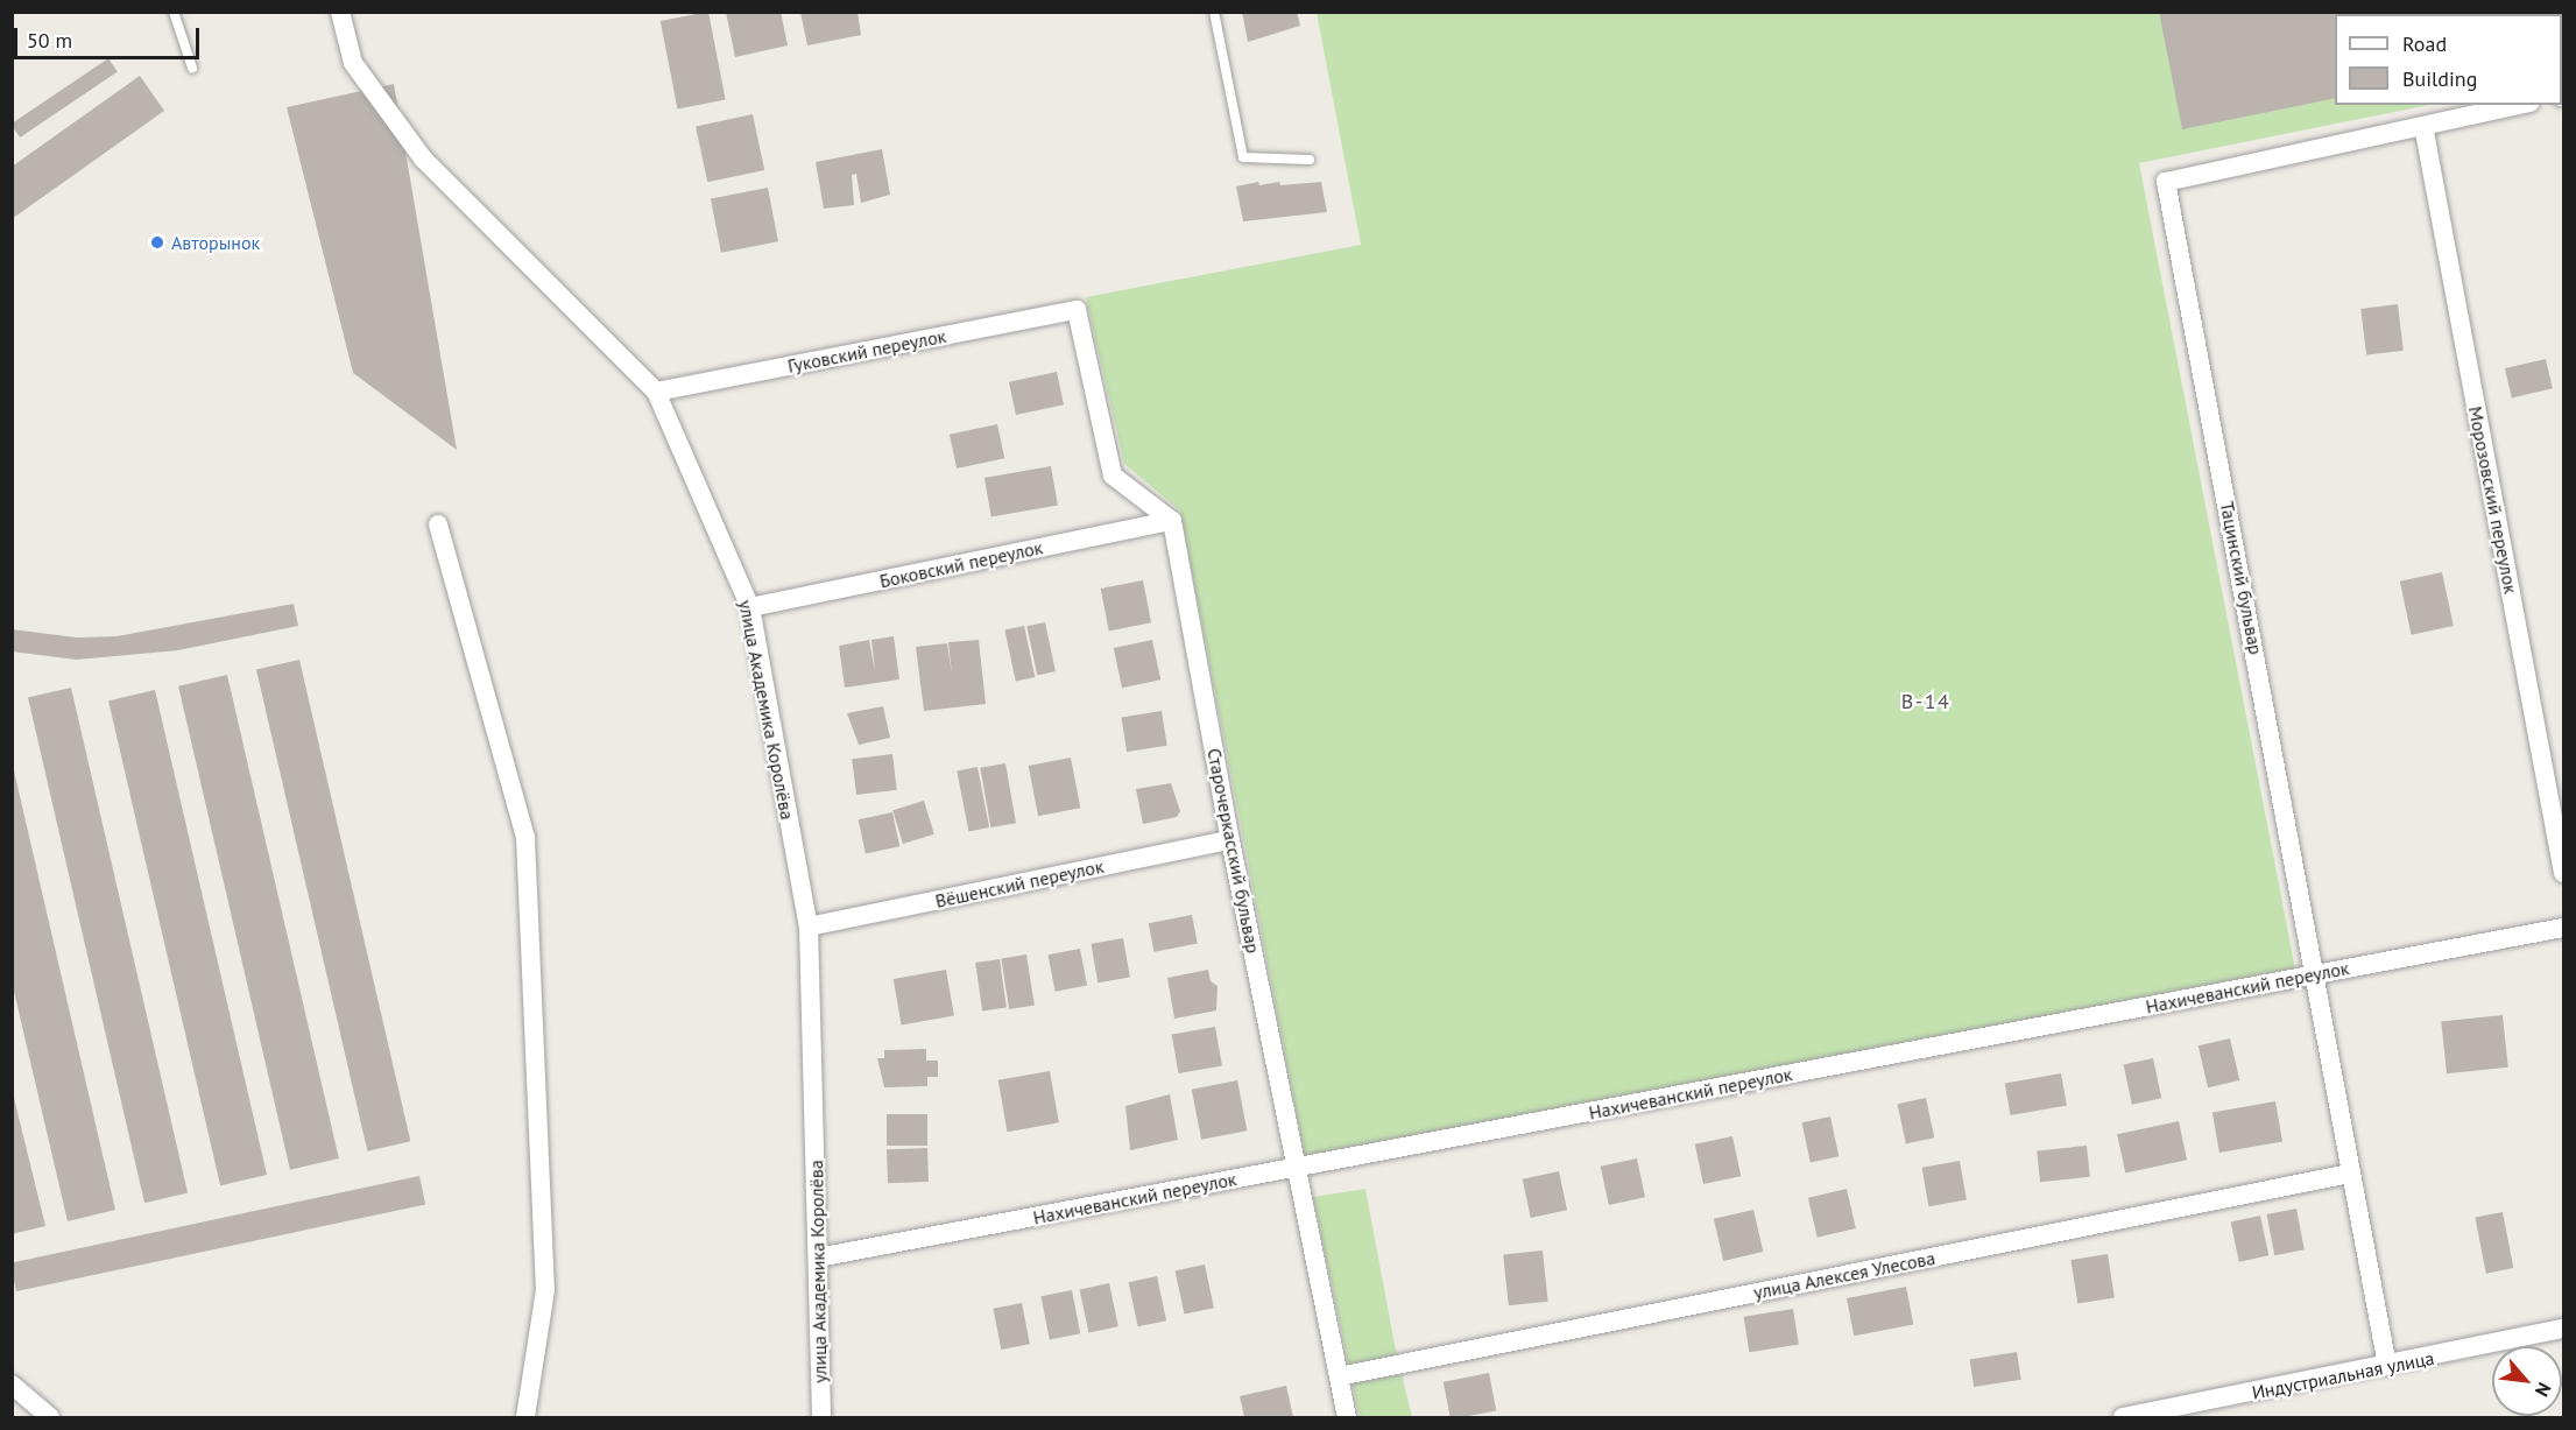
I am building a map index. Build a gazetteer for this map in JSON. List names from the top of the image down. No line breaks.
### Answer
{"streets":{"street":["Гуковский переулок","Морозовский переулок","Боковский переулок","Тацинский бульвар","улица Академика Королёва","Старочеркасский бульвар","Вёшенский переулок","Нахичеванский переулок","улица Алексея Улесова","Индустриальная улица"]},"crossings":[["Гуковский переулок","Боковский переулок"],["Гуковский переулок","улица Академика Королёва"],["Гуковский переулок","Старочеркасский бульвар"],["Морозовский переулок","Тацинский бульвар"],["Боковский переулок","улица Академика Королёва"],["Боковский переулок","Старочеркасский бульвар"],["Тацинский бульвар","Нахичеванский переулок"],["Тацинский бульвар","улица Алексея Улесова"],["Тацинский бульвар","Индустриальная улица"],["улица Академика Королёва","Вёшенский переулок"],["улица Академика Королёва","Нахичеванский переулок"],["Старочеркасский бульвар","Вёшенский переулок"],["Старочеркасский бульвар","Нахичеванский переулок"],["Старочеркасский бульвар","улица Алексея Улесова"]],"districts":["В-14"],"places":["Авторынок"],"legend":["Road","Building"],"scale_bar":"50 m","north":"bottom right"}
